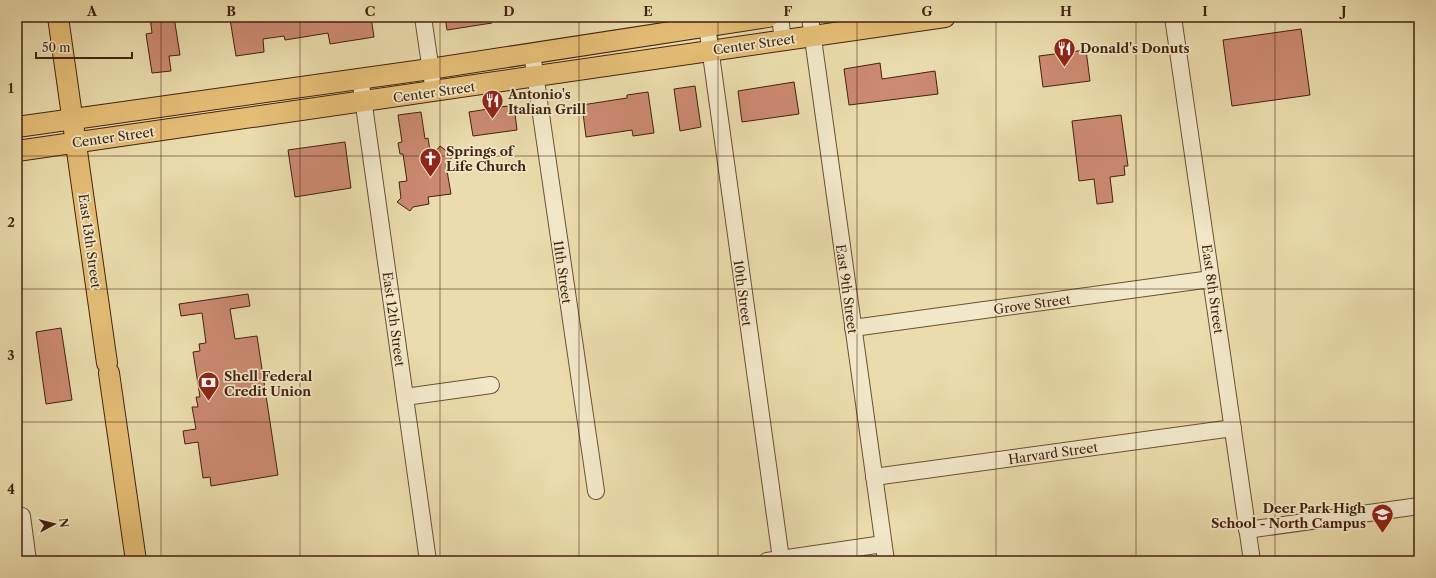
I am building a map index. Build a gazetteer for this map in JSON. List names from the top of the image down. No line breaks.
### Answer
{"streets":{"main road":["Center Street","East 13th Street"],"street":["11th Street","East 9th Street","East 8th Street","10th Street","Grove Street","East 12th Street","Harvard Street"]},"crossings":[["Center Street","East 13th Street"],["Center Street","11th Street"],["Center Street","East 9th Street"],["Center Street","10th Street"],["Center Street","East 12th Street"],["East 9th Street","Grove Street"],["East 9th Street","Harvard Street"],["East 8th Street","Grove Street"],["East 8th Street","Harvard Street"]],"places":{"restaurant":["Donald's Donuts","Antonio's Italian Grill"],"church":["Springs of Life Church"],"bank":["Shell Federal Credit Union"],"school or university":["Deer Park High School - North Campus"]},"scale_bar":"50 m","north":"right","grid":{"columns":["A","B","C","D","E","F","G","H","I","J"],"rows":["1","2","3","4"]}}
